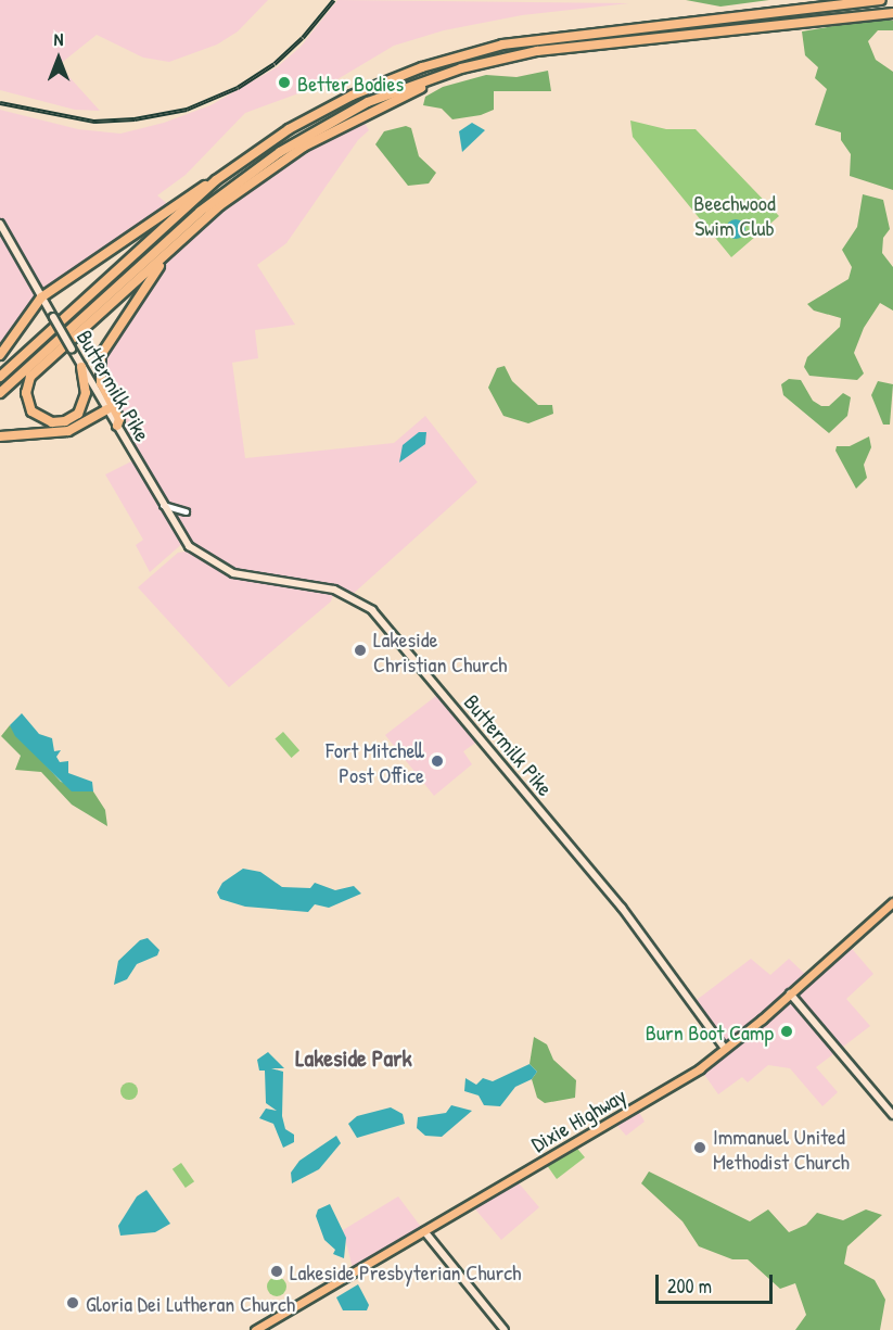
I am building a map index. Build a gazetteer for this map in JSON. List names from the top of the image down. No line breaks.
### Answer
{"streets":{"main road":["Buttermilk Pike","Dixie Highway"]},"crossings":[["Buttermilk Pike","Dixie Highway"]],"districts":["Lakeside Park"],"parks":["Beechwood Swim Club"],"places":["Better Bodies","Lakeside Christian Church","Fort Mitchell Post Office","Burn Boot Camp","Immanuel United Methodist Church","Lakeside Presbyterian Church","Gloria Dei Lutheran Church"],"scale_bar":"200 m","north":"top"}
